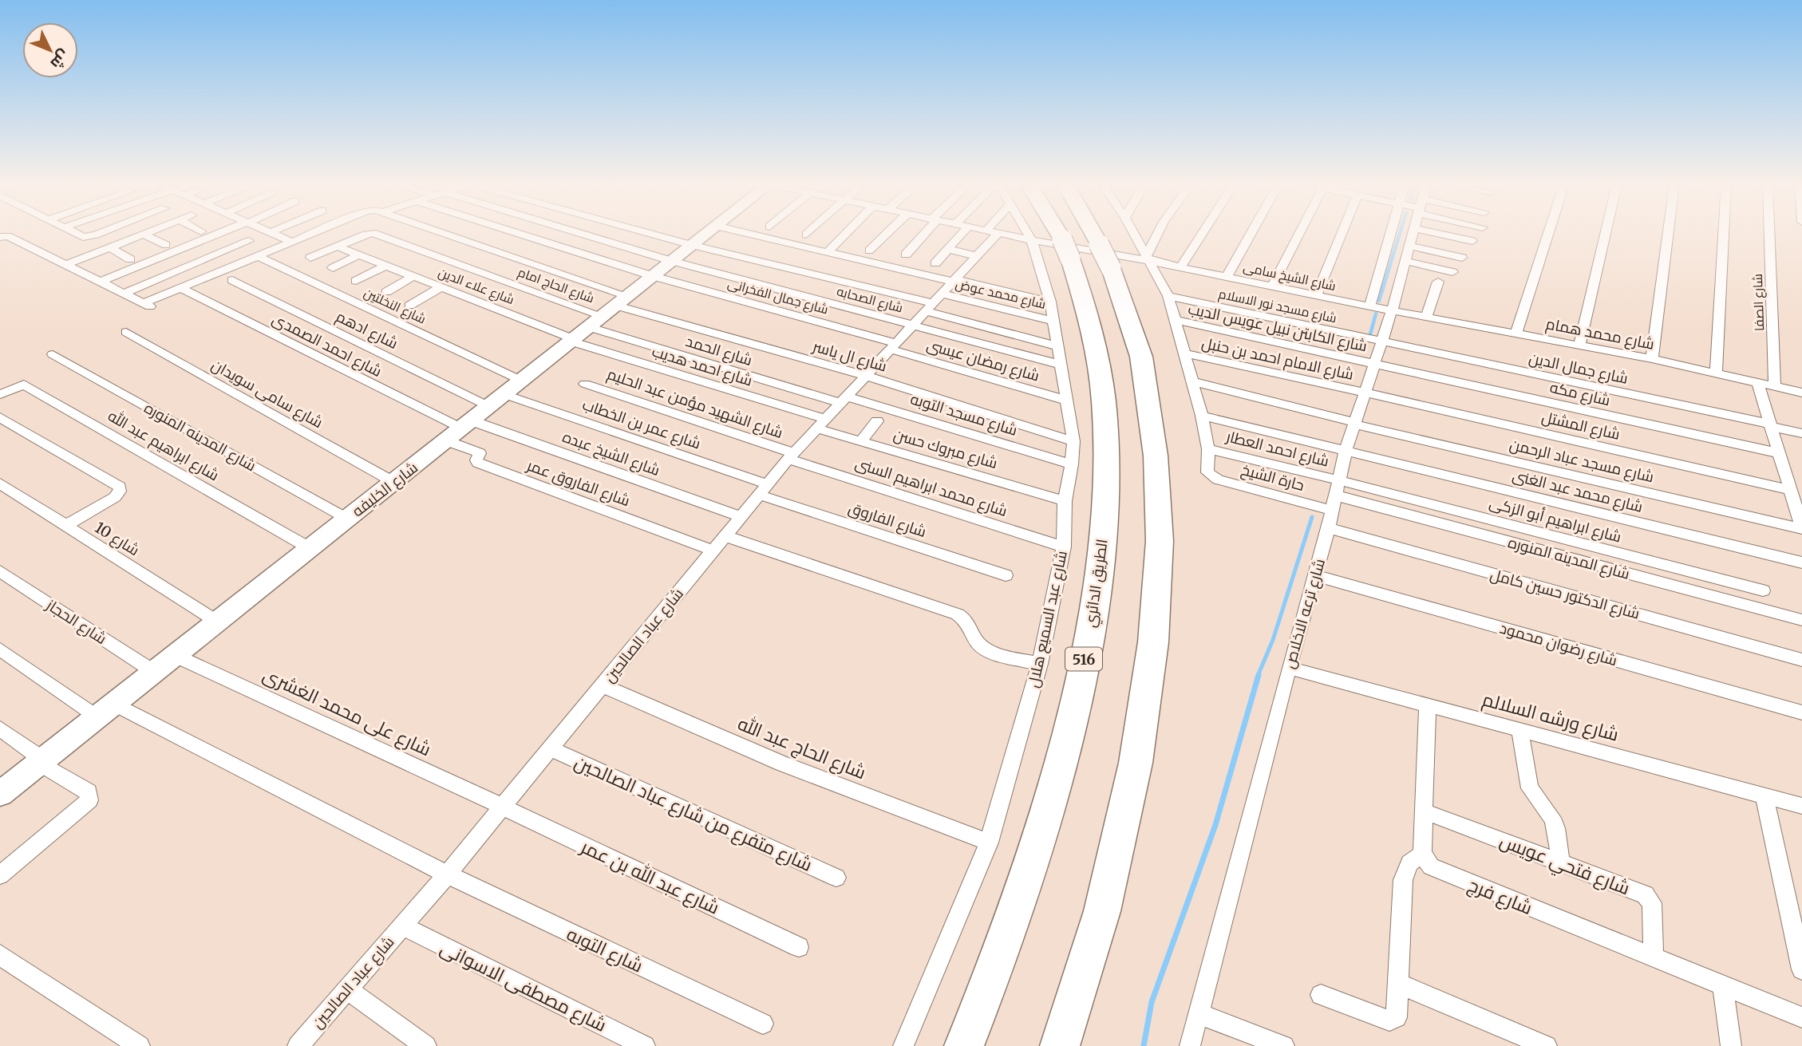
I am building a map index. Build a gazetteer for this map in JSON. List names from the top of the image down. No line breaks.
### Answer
{"streets":{"highway":["الطريق الدائري","516"],"main road":["شارع الخليفه"],"street":["شارع الشيخ سامى","شارع الحاج امام","شارع علاء الدين","شارع محمد عوض","شارع جمال الفخرانى","شارع الصحابه","شارع الصفا","شارع النخلتين","شارع مسجد نور الاسلام","شارع الكابتن نبيل عويس الديب","شارع ادهم","شارع محمد همام","شارع احمد الصمدى","شارع الحمد","شارع ال ياسر","شارع الامام احمد بن حنبل","شارع رمضان عيسى","شارع احمد هديب","شارع جمال الدين","شارع سامى سويدان","شارع مكه","شارع الشهيد مؤمن عبد الحليم","شارع مسجد التوبه","شارع عمر بن الخطاب","شارع المشتل","شارع المدينه المنوره","شارع ابراهيم عبد الله","شارع مبروك حسن","شارع احمد العطار","شارع الشيخ عبده","شارع مسجد عباد الرحمن","حارة الشيخ","شارع الفاروق عمر","شارع محمد ابراهيم السنى","شارع محمد عبد الغنى","شارع الفاروق","شارع ابراهيم أبو الزكى","شارع 10","شارع الدكتور حسين كامل","شارع ترعه الاخلاص","شارع عبد السميع هلال","شارع الحجاز","شارع عباد الصالحين","شارع رضوان محمود","شارع على محمد الغشرى","شارع ورشه السلالم","شارع الحاج عبد الله","شارع متفرع من شارع عباد الصالحين","شارع فتحي عويس","شارع عبد الله بن عمر","شارع فرج","شارع التوبه","شارع مصطفى الاسوانى"]},"crossings":[["شارع الشيخ سامى","شارع محمد همام"],["شارع الشيخ سامى","شارع ترعه الاخلاص"],["شارع الحاج امام","شارع علاء الدين"],["شارع الحاج امام","شارع الحمد"],["شارع الحاج امام","شارع ال ياسر"],["شارع الحاج امام","شارع احمد هديب"],["شارع الحاج امام","شارع الخليفه"],["شارع علاء الدين","شارع الحمد"],["شارع علاء الدين","شارع ال ياسر"],["شارع علاء الدين","شارع احمد هديب"],["شارع علاء الدين","شارع الخليفه"],["شارع محمد عوض","شارع عبد السميع هلال"],["شارع محمد عوض","شارع عباد الصالحين"],["شارع جمال الفخرانى","شارع رمضان عيسى"],["شارع جمال الفخرانى","شارع الخليفه"],["شارع جمال الفخرانى","شارع عباد الصالحين"],["شارع الصحابه","شارع الخليفه"],["شارع الصحابه","شارع عبد السميع هلال"],["شارع الصحابه","شارع عباد الصالحين"],["شارع الصفا","شارع محمد همام"],["شارع النخلتين","شارع الخليفه"],["شارع مسجد نور الاسلام","شارع جمال الدين"],["شارع مسجد نور الاسلام","شارع ترعه الاخلاص"],["شارع الكابتن نبيل عويس الديب","شارع مكه"],["شارع الكابتن نبيل عويس الديب","شارع ترعه الاخلاص"],["شارع ادهم","شارع عمر بن الخطاب"],["شارع ادهم","شارع الخليفه"],["شارع محمد همام","شارع ترعه الاخلاص"],["شارع احمد الصمدى","شارع الشيخ عبده"],["شارع احمد الصمدى","شارع الفاروق عمر"],["شارع احمد الصمدى","شارع الخليفه"],["شارع الحمد","شارع ال ياسر"],["شارع الحمد","شارع احمد هديب"],["شارع الحمد","شارع مسجد التوبه"],["شارع الحمد","شارع الخليفه"],["شارع الحمد","شارع عباد الصالحين"],["شارع ال ياسر","شارع احمد هديب"],["شارع ال ياسر","شارع الخليفه"],["شارع ال ياسر","شارع عبد السميع هلال"],["شارع ال ياسر","شارع عباد الصالحين"],["شارع الامام احمد بن حنبل","شارع المشتل"],["شارع الامام احمد بن حنبل","شارع ترعه الاخلاص"],["شارع رمضان عيسى","شارع عبد السميع هلال"],["شارع رمضان عيسى","شارع عباد الصالحين"],["شارع احمد هديب","شارع مبروك حسن"],["شارع احمد هديب","شارع الخليفه"],["شارع احمد هديب","شارع عباد الصالحين"],["شارع جمال الدين","شارع ترعه الاخلاص"],["شارع سامى سويدان","شارع الخليفه"],["شارع مكه","شارع ترعه الاخلاص"],["شارع الشهيد مؤمن عبد الحليم","شارع محمد ابراهيم السنى"],["شارع الشهيد مؤمن عبد الحليم","شارع عباد الصالحين"],["شارع مسجد التوبه","شارع عبد السميع هلال"],["شارع مسجد التوبه","شارع عباد الصالحين"],["شارع عمر بن الخطاب","شارع الخليفه"],["شارع عمر بن الخطاب","شارع الفاروق"],["شارع عمر بن الخطاب","شارع عباد الصالحين"],["شارع المشتل","شارع ترعه الاخلاص"],["شارع المدينه المنوره","شارع احمد العطار"],["شارع المدينه المنوره","حارة الشيخ"],["شارع المدينه المنوره","شارع الخليفه"],["شارع المدينه المنوره","شارع ابراهيم أبو الزكى"],["شارع المدينه المنوره","شارع ترعه الاخلاص"],["شارع ابراهيم عبد الله","شارع الخليفه"],["شارع مبروك حسن","شارع عبد السميع هلال"],["شارع مبروك حسن","شارع عباد الصالحين"],["شارع احمد العطار","حارة الشيخ"],["شارع احمد العطار","شارع ابراهيم أبو الزكى"],["شارع احمد العطار","شارع ترعه الاخلاص"],["شارع الشيخ عبده","شارع الفاروق عمر"],["شارع الشيخ عبده","شارع الخليفه"],["شارع الشيخ عبده","شارع عباد الصالحين"],["شارع مسجد عباد الرحمن","شارع ترعه الاخلاص"],["حارة الشيخ","شارع ابراهيم أبو الزكى"],["حارة الشيخ","شارع ترعه الاخلاص"],["شارع الفاروق عمر","شارع الخليفه"],["شارع الفاروق عمر","شارع عباد الصالحين"],["شارع محمد ابراهيم السنى","شارع عبد السميع هلال"],["شارع محمد ابراهيم السنى","شارع عباد الصالحين"],["شارع الخليفه","شارع 10"],["شارع الخليفه","شارع الحجاز"],["شارع الخليفه","شارع على محمد الغشرى"],["شارع الخليفه","شارع التوبه"],["شارع محمد عبد الغنى","شارع ترعه الاخلاص"],["شارع الفاروق","شارع عباد الصالحين"],["شارع ابراهيم أبو الزكى","شارع ترعه الاخلاص"],["شارع الدكتور حسين كامل","شارع ترعه الاخلاص"],["شارع ترعه الاخلاص","شارع رضوان محمود"],["شارع ترعه الاخلاص","شارع ورشه السلالم"],["شارع عبد السميع هلال","شارع الحاج عبد الله"],["شارع عباد الصالحين","شارع على محمد الغشرى"],["شارع عباد الصالحين","شارع الحاج عبد الله"],["شارع عباد الصالحين","شارع متفرع من شارع عباد الصالحين"],["شارع عباد الصالحين","شارع عبد الله بن عمر"],["شارع عباد الصالحين","شارع التوبه"],["شارع عباد الصالحين","شارع مصطفى الاسوانى"],["شارع على محمد الغشرى","شارع عبد الله بن عمر"],["شارع فتحي عويس","شارع فرج"]],"north":"bottom right"}
